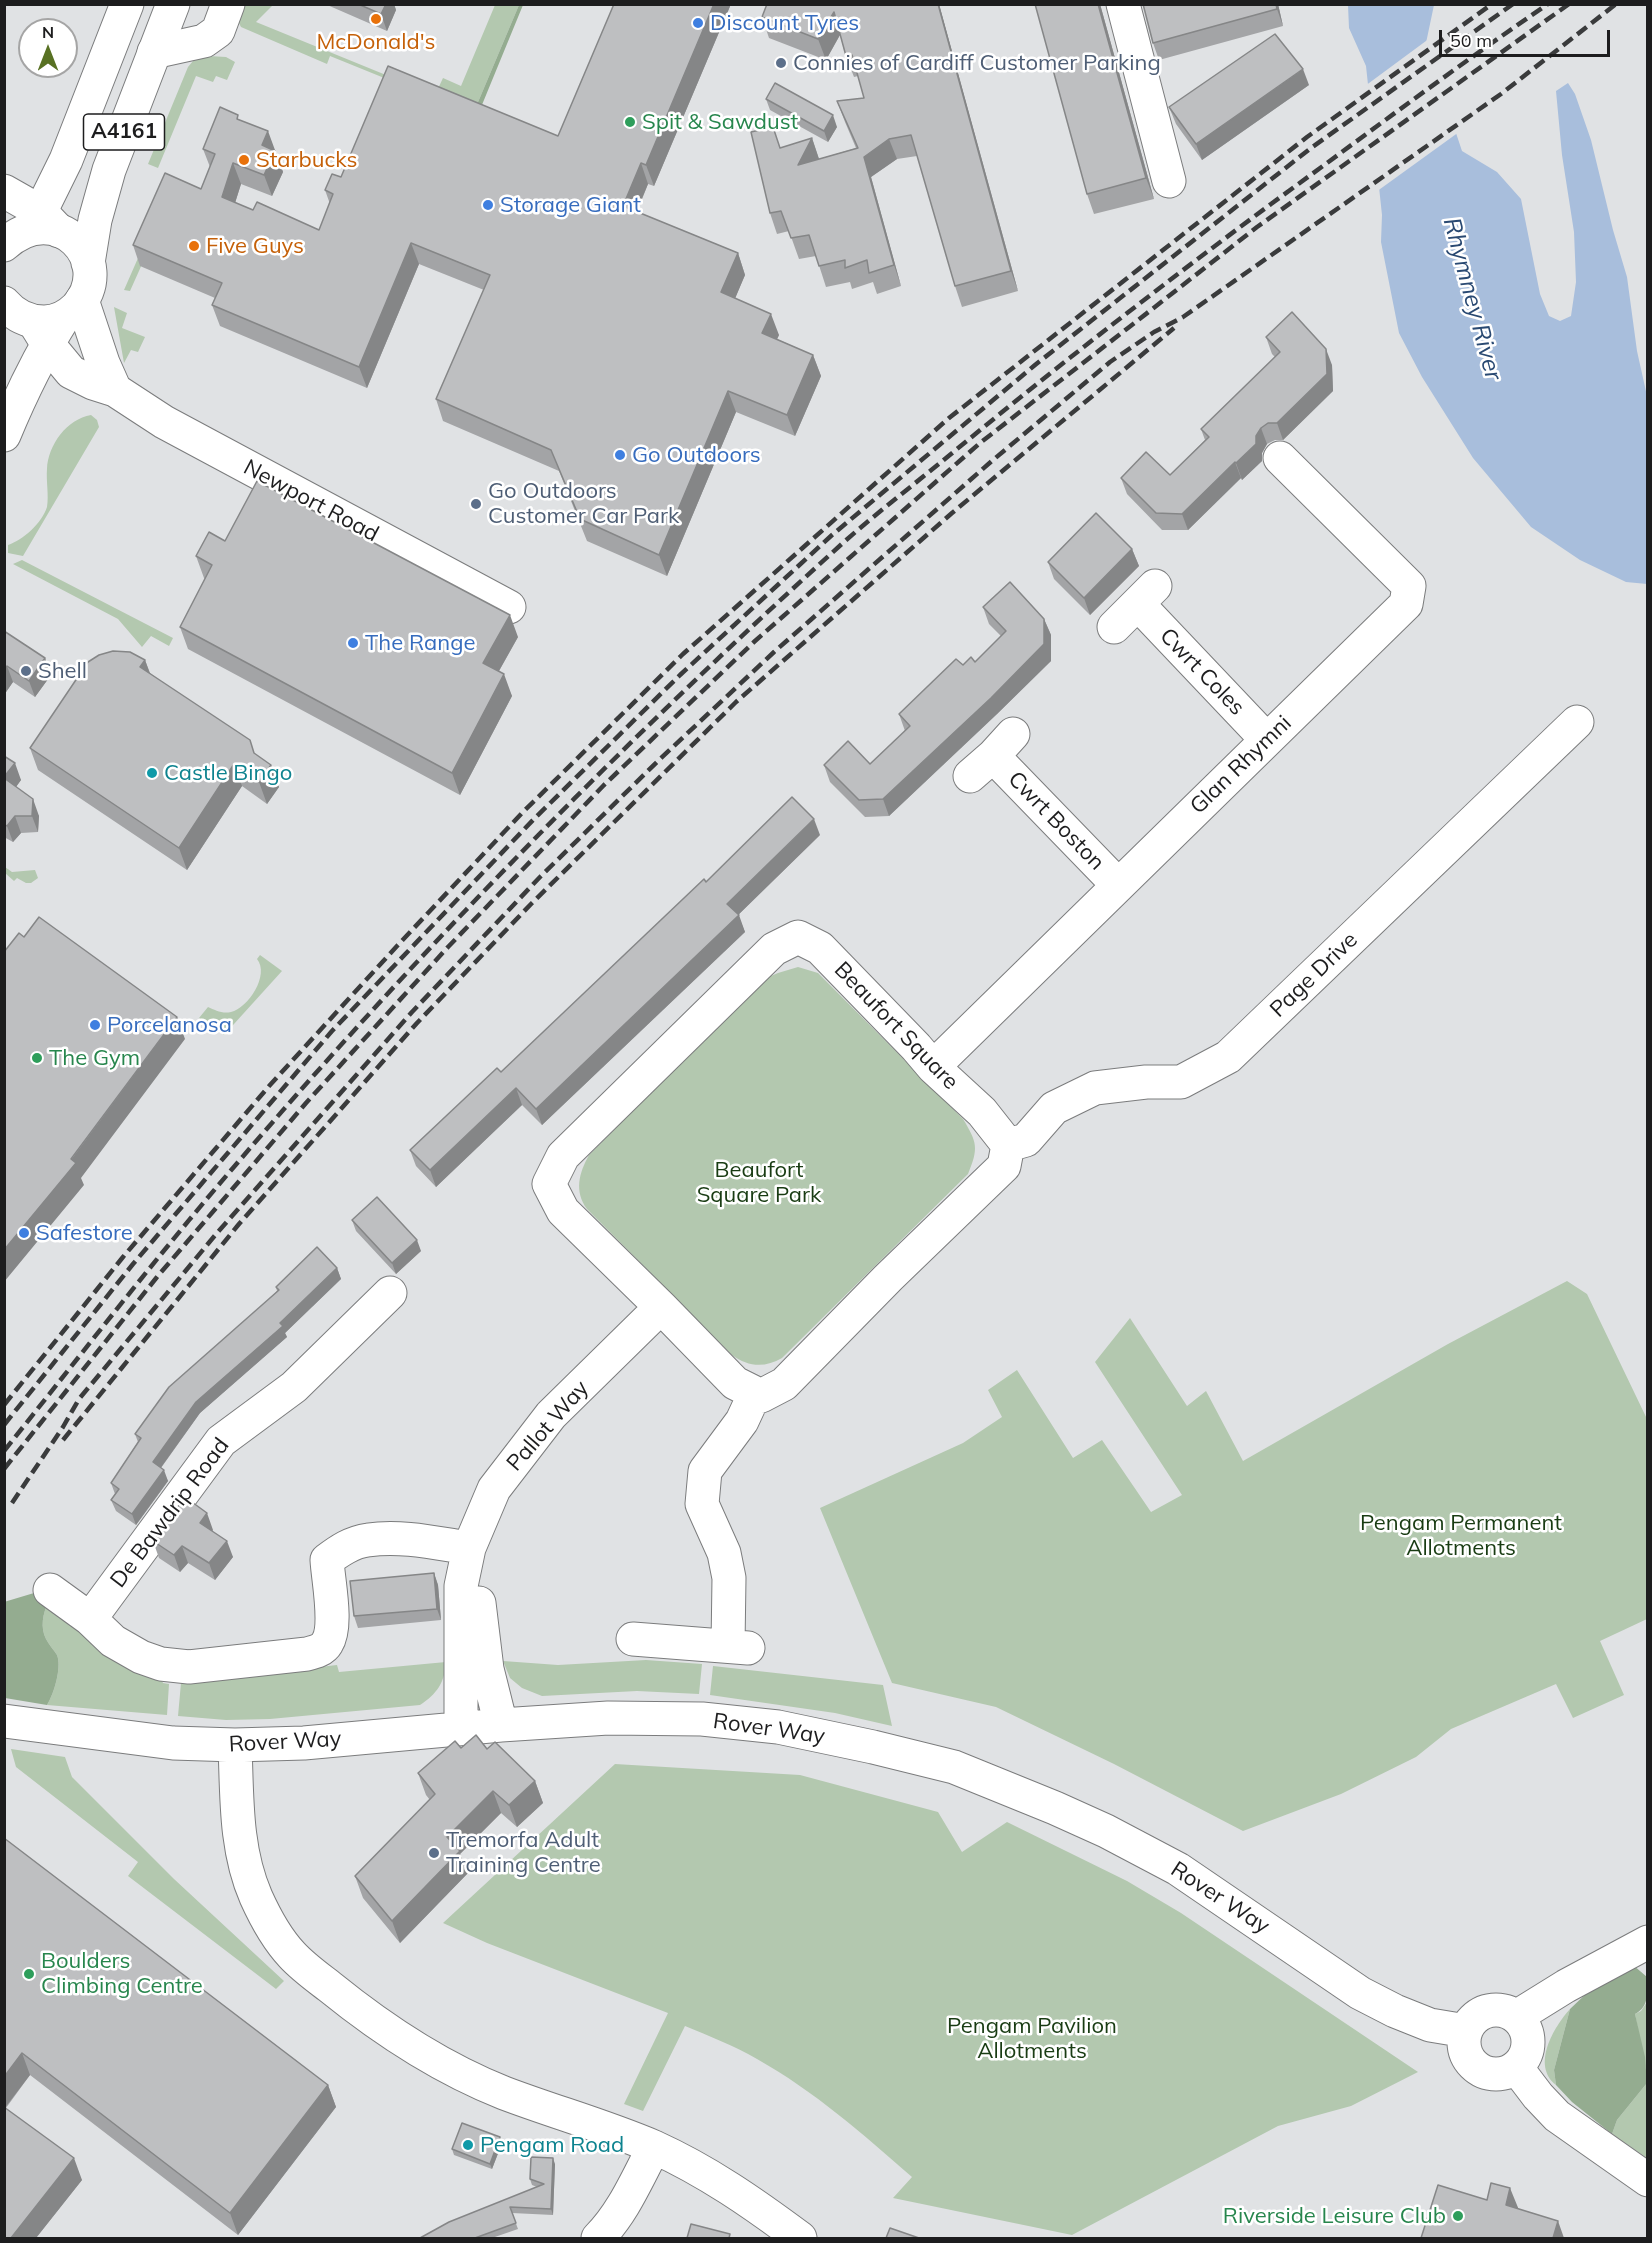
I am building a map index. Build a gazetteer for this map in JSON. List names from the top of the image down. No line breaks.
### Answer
{"streets":{"street":["A4161","Newport Road","Cwrt Coles","Glan Rhymni","Cwrt Boston","Page Drive","Beaufort Square","Pallot Way","De Bawdrip Road","Rover Way"]},"crossings":[["A4161","Newport Road"],["Cwrt Coles","Glan Rhymni"],["Glan Rhymni","Cwrt Boston"],["Glan Rhymni","Beaufort Square"],["Page Drive","Beaufort Square"],["Beaufort Square","Pallot Way"],["Pallot Way","Rover Way"]],"water":["Rhymney River"],"parks":["Beaufort Square Park","Pengam Permanent Allotments","Pengam Pavilion Allotments"],"places":["McDonald's","Discount Tyres","Connies of Cardiff Customer Parking","Spit & Sawdust","Starbucks","Storage Giant","Five Guys","Go Outdoors","Go Outdoors Customer Car Park","The Range","Shell","Castle Bingo","Porcelanosa","The Gym","Safestore","Tremorfa Adult Training Centre","Boulders Climbing Centre","Pengam Road","Riverside Leisure Club"],"scale_bar":"50 m","north":"top"}
